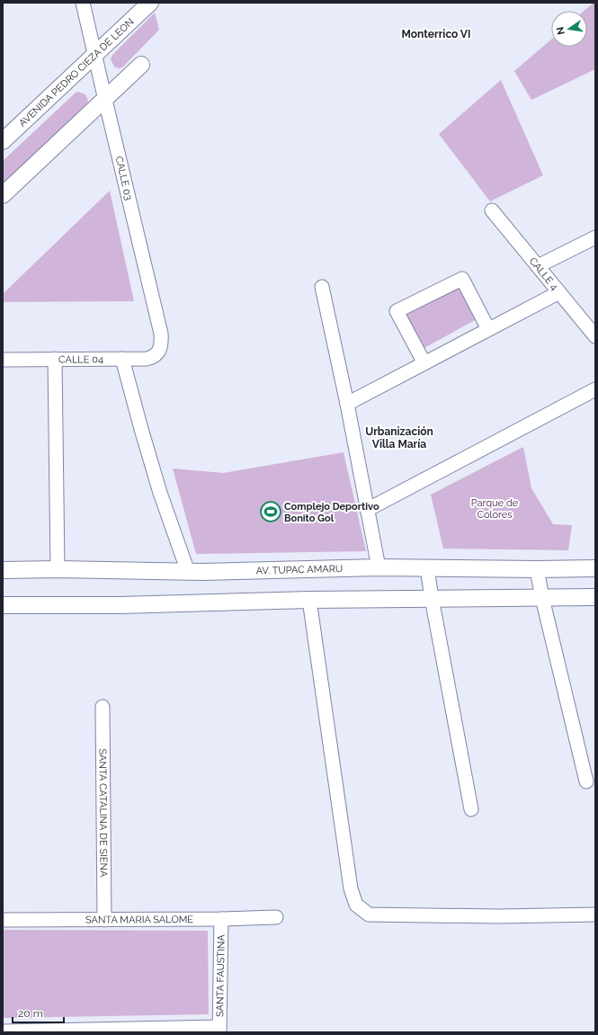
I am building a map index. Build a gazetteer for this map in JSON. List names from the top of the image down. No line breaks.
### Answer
{"streets":{"street":["AVENIDA PEDRO CIEZA DE LEON","CALLE 03","CALLE 4","CALLE 04","AV. TUPAC AMARU","SANTA CATALINA DE SIENA","SANTA MARIA SALOME","SANTA FAUSTINA"]},"crossings":[["AVENIDA PEDRO CIEZA DE LEON","CALLE 03"],["CALLE 03","CALLE 04"],["SANTA CATALINA DE SIENA","SANTA MARIA SALOME"],["SANTA MARIA SALOME","SANTA FAUSTINA"]],"districts":["Monterrico VI","Urbanización Villa María"],"parks":["Parque de Colores"],"places":{"sports":["Complejo Deportivo Bonito Gol"]},"scale_bar":"20 m","north":"left"}
